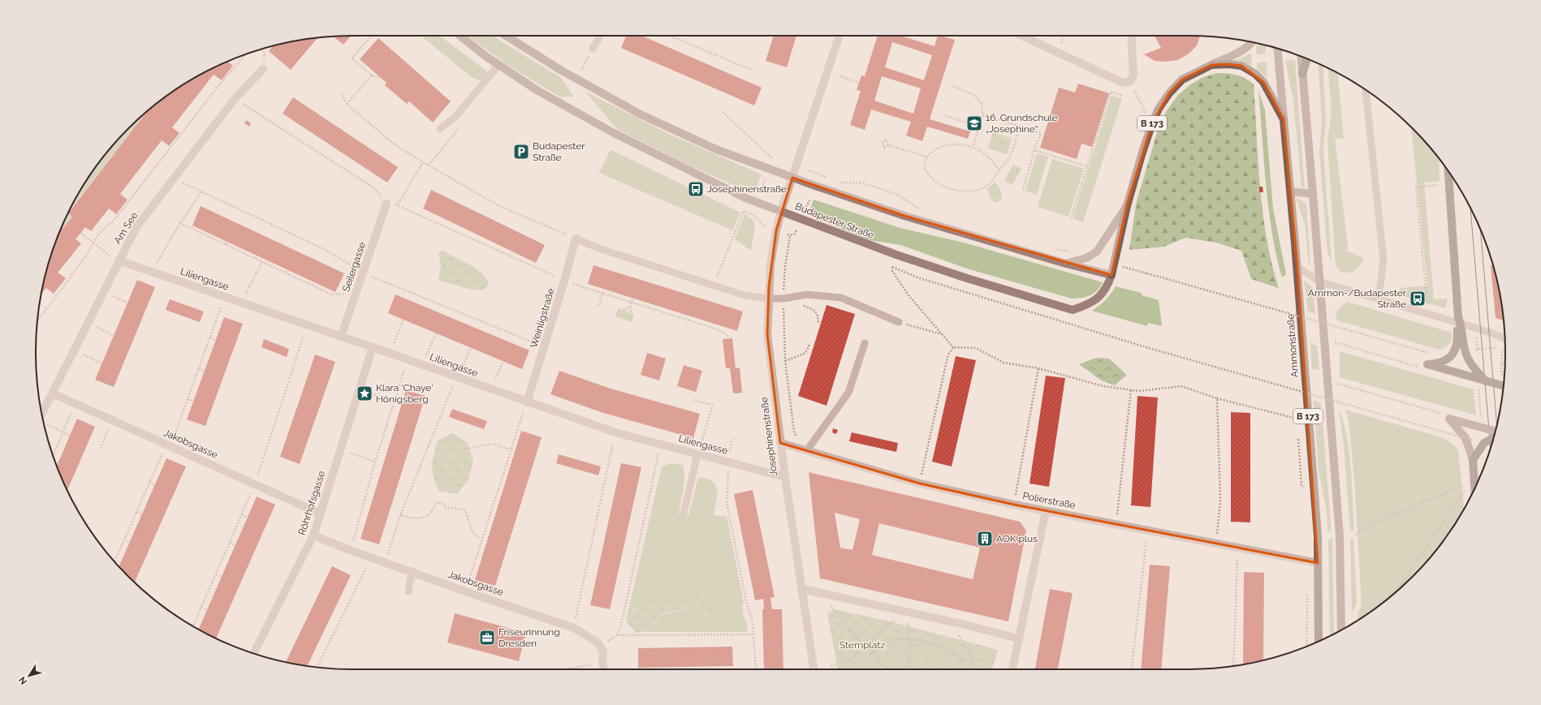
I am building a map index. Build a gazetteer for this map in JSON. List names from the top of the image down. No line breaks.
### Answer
{"streets":{"main road":["B 173","Budapester Straße","Ammonstraße"],"street":["Am See","Seilergasse","Liliengasse","Weinligstraße","Josephinenstraße","Jakobsgasse","Polierstraße","Röhrhofsgasse"]},"crossings":[["B 173","Budapester Straße"],["B 173","Ammonstraße"],["Budapester Straße","Josephinenstraße"],["Am See","Liliengasse"],["Am See","Jakobsgasse"],["Seilergasse","Liliengasse"],["Liliengasse","Weinligstraße"],["Liliengasse","Josephinenstraße"],["Liliengasse","Röhrhofsgasse"],["Ammonstraße","Polierstraße"],["Josephinenstraße","Polierstraße"],["Jakobsgasse","Röhrhofsgasse"]],"parks":["Sternplatz"],"places":{"school or university":["16. Grundschule „Josephine“"],"parking":["Budapester Straße"],"bus stop":["Josephinenstraße","Ammon-/Budapester Straße"],"place":["Klara 'Chaye' Hönigsberg"],"building":["AOK plus"],"office":["Friseurinnung Dresden"]},"north":"bottom left"}
